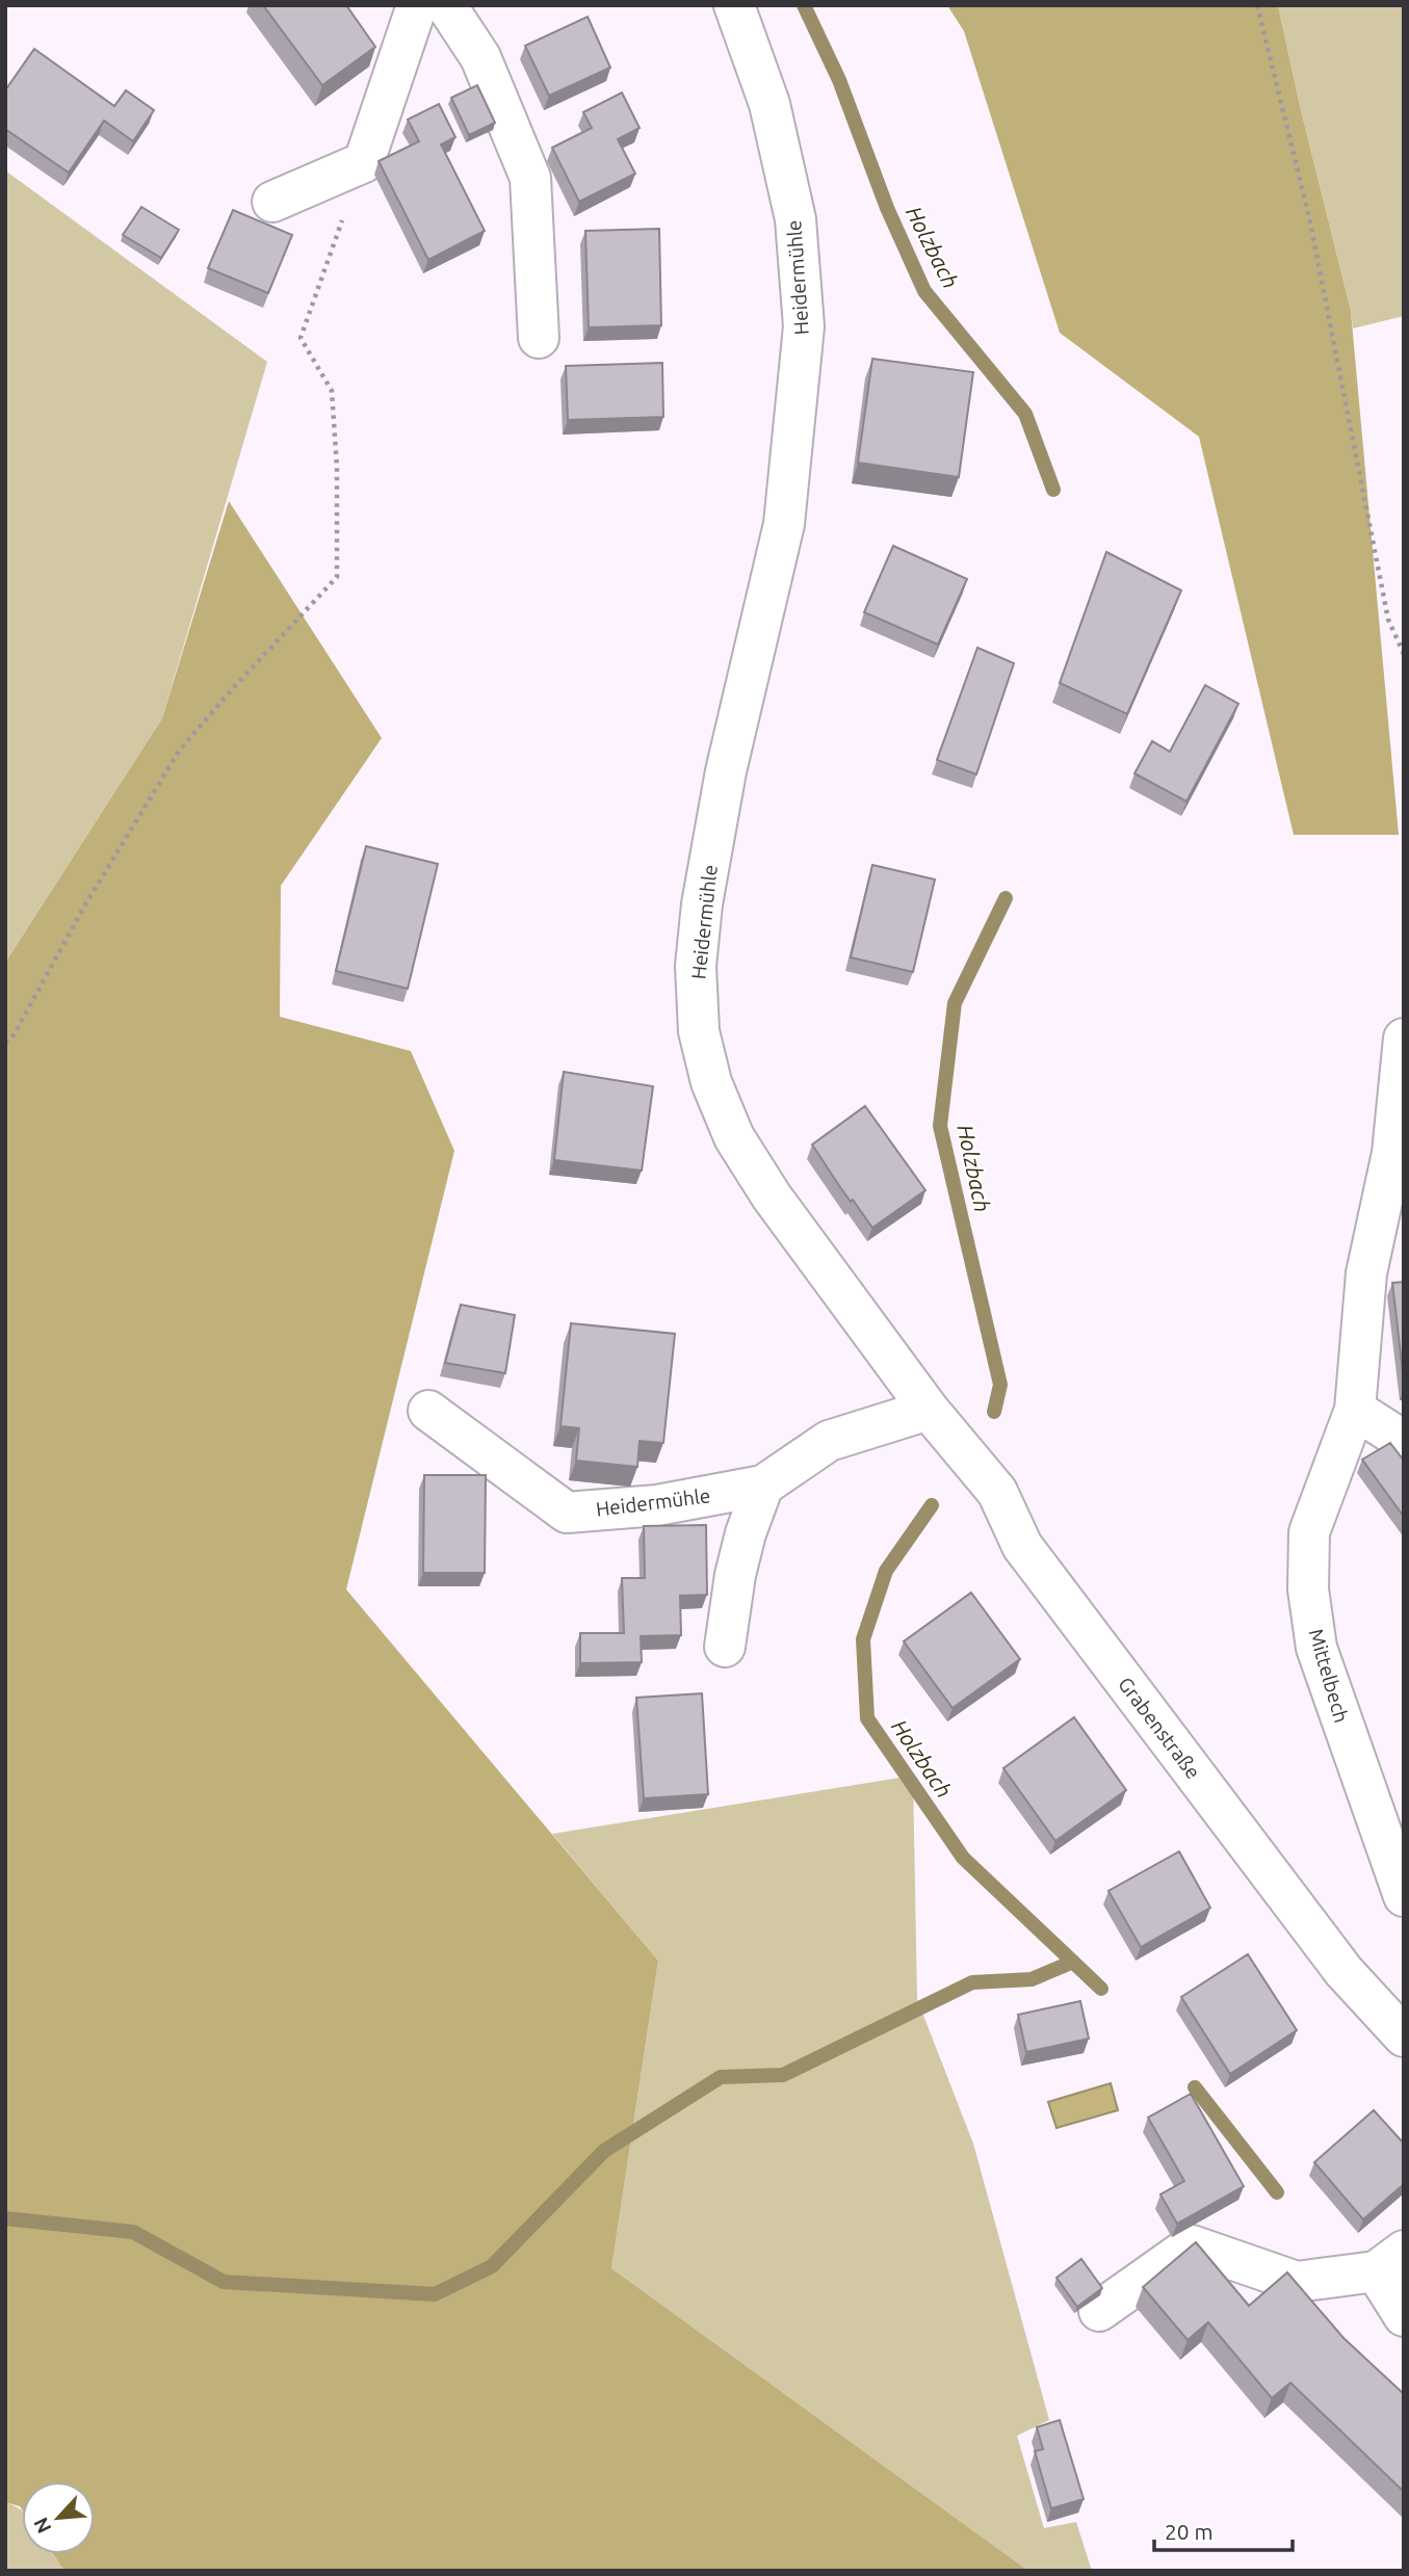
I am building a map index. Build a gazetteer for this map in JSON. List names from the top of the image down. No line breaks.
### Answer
{"streets":{"street":["Heidermühle","Mittelbech","Grabenstraße"]},"crossings":[["Heidermühle","Grabenstraße"]],"water":["Holzbach"],"scale_bar":"20 m","north":"bottom left"}
